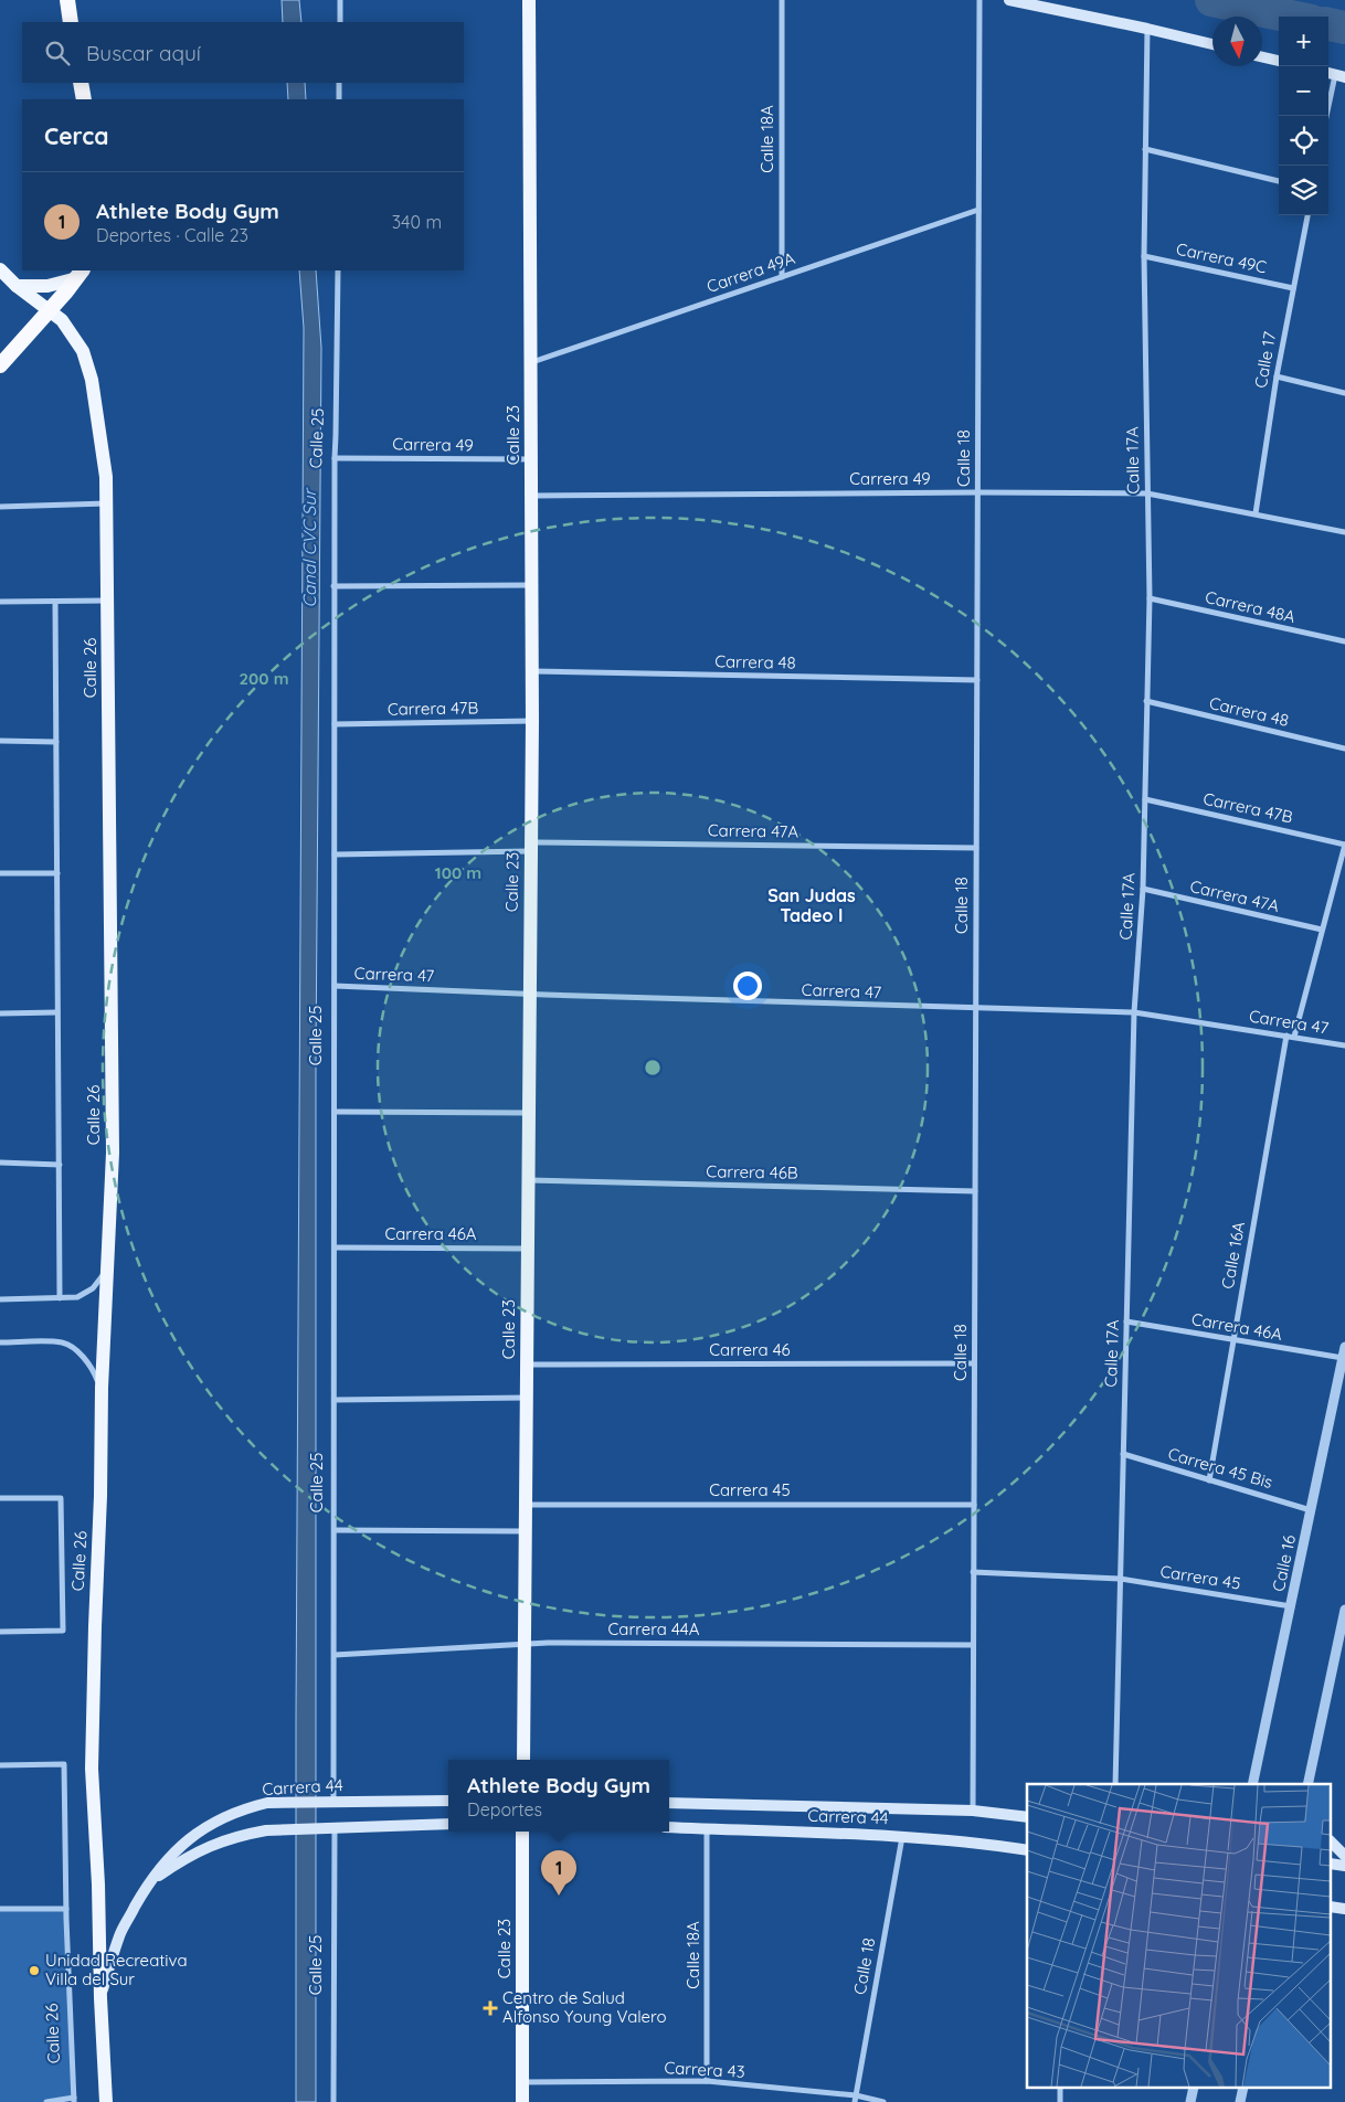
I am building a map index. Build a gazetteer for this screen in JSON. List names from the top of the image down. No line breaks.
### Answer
{"streets":{"main road":["Calle 23","Calle 26","Carrera 44"],"street":["Calle 18A","Carrera 49C","Carrera 49A","Calle 17","Calle 25","Carrera 49","Calle 18","Calle 17A","Carrera 48A","Carrera 48","Carrera 47B","Carrera 47A","Carrera 47","Carrera 46B","Carrera 46A","Calle 16A","Carrera 46","Carrera 45 Bis","Carrera 45","Calle 16","Carrera 44A","Carrera 43"]},"crossings":[["Calle 18A","Carrera 49A"],["Calle 18A","Carrera 44"],["Calle 18A","Carrera 43"],["Carrera 49C","Calle 17"],["Carrera 49C","Calle 17A"],["Carrera 49A","Calle 23"],["Carrera 49A","Calle 18"],["Calle 17","Carrera 49"],["Calle 23","Carrera 49"],["Calle 23","Carrera 48"],["Calle 23","Carrera 47B"],["Calle 23","Carrera 47A"],["Calle 23","Carrera 47"],["Calle 23","Carrera 46B"],["Calle 23","Carrera 46A"],["Calle 23","Carrera 46"],["Calle 23","Carrera 45"],["Calle 23","Carrera 44A"],["Calle 23","Carrera 43"],["Calle 25","Carrera 49"],["Calle 25","Carrera 47B"],["Calle 25","Carrera 47A"],["Calle 25","Carrera 47"],["Calle 25","Carrera 46A"],["Calle 25","Carrera 44A"],["Calle 25","Carrera 44"],["Carrera 49","Calle 18"],["Carrera 49","Calle 17A"],["Calle 18","Carrera 48"],["Calle 18","Carrera 47A"],["Calle 18","Carrera 47"],["Calle 18","Carrera 46B"],["Calle 18","Carrera 46"],["Calle 18","Carrera 45"],["Calle 18","Carrera 44A"],["Calle 18","Carrera 44"],["Calle 18","Carrera 43"],["Calle 17A","Carrera 48A"],["Calle 17A","Carrera 48"],["Calle 17A","Carrera 47B"],["Calle 17A","Carrera 47A"],["Calle 17A","Carrera 47"],["Calle 17A","Carrera 46A"],["Calle 17A","Carrera 45 Bis"],["Calle 17A","Carrera 45"],["Calle 26","Carrera 44"],["Carrera 47","Calle 16A"],["Carrera 46A","Calle 16A"],["Carrera 46A","Calle 16"],["Calle 16A","Carrera 45 Bis"],["Carrera 45 Bis","Calle 16"],["Carrera 45","Calle 16"]],"districts":["San Judas Tadeo I"],"water":["Canal CVC Sur"],"places":{"other":["Unidad Recreativa Villa del Sur"],"health":["Centro de Salud Alfonso Young Valero"]},"north":"bottom","page":{"map_buttons":["+","−"],"search":"Buscar aquí","heading":"Cerca","list":[{"mark":"1","name":"Athlete Body Gym","note":"Deportes · Calle 23","value":"340 m"}],"popup":["Athlete Body Gym","Deportes"],"pins":"1"},"rings":["200 m","100 m"]}
